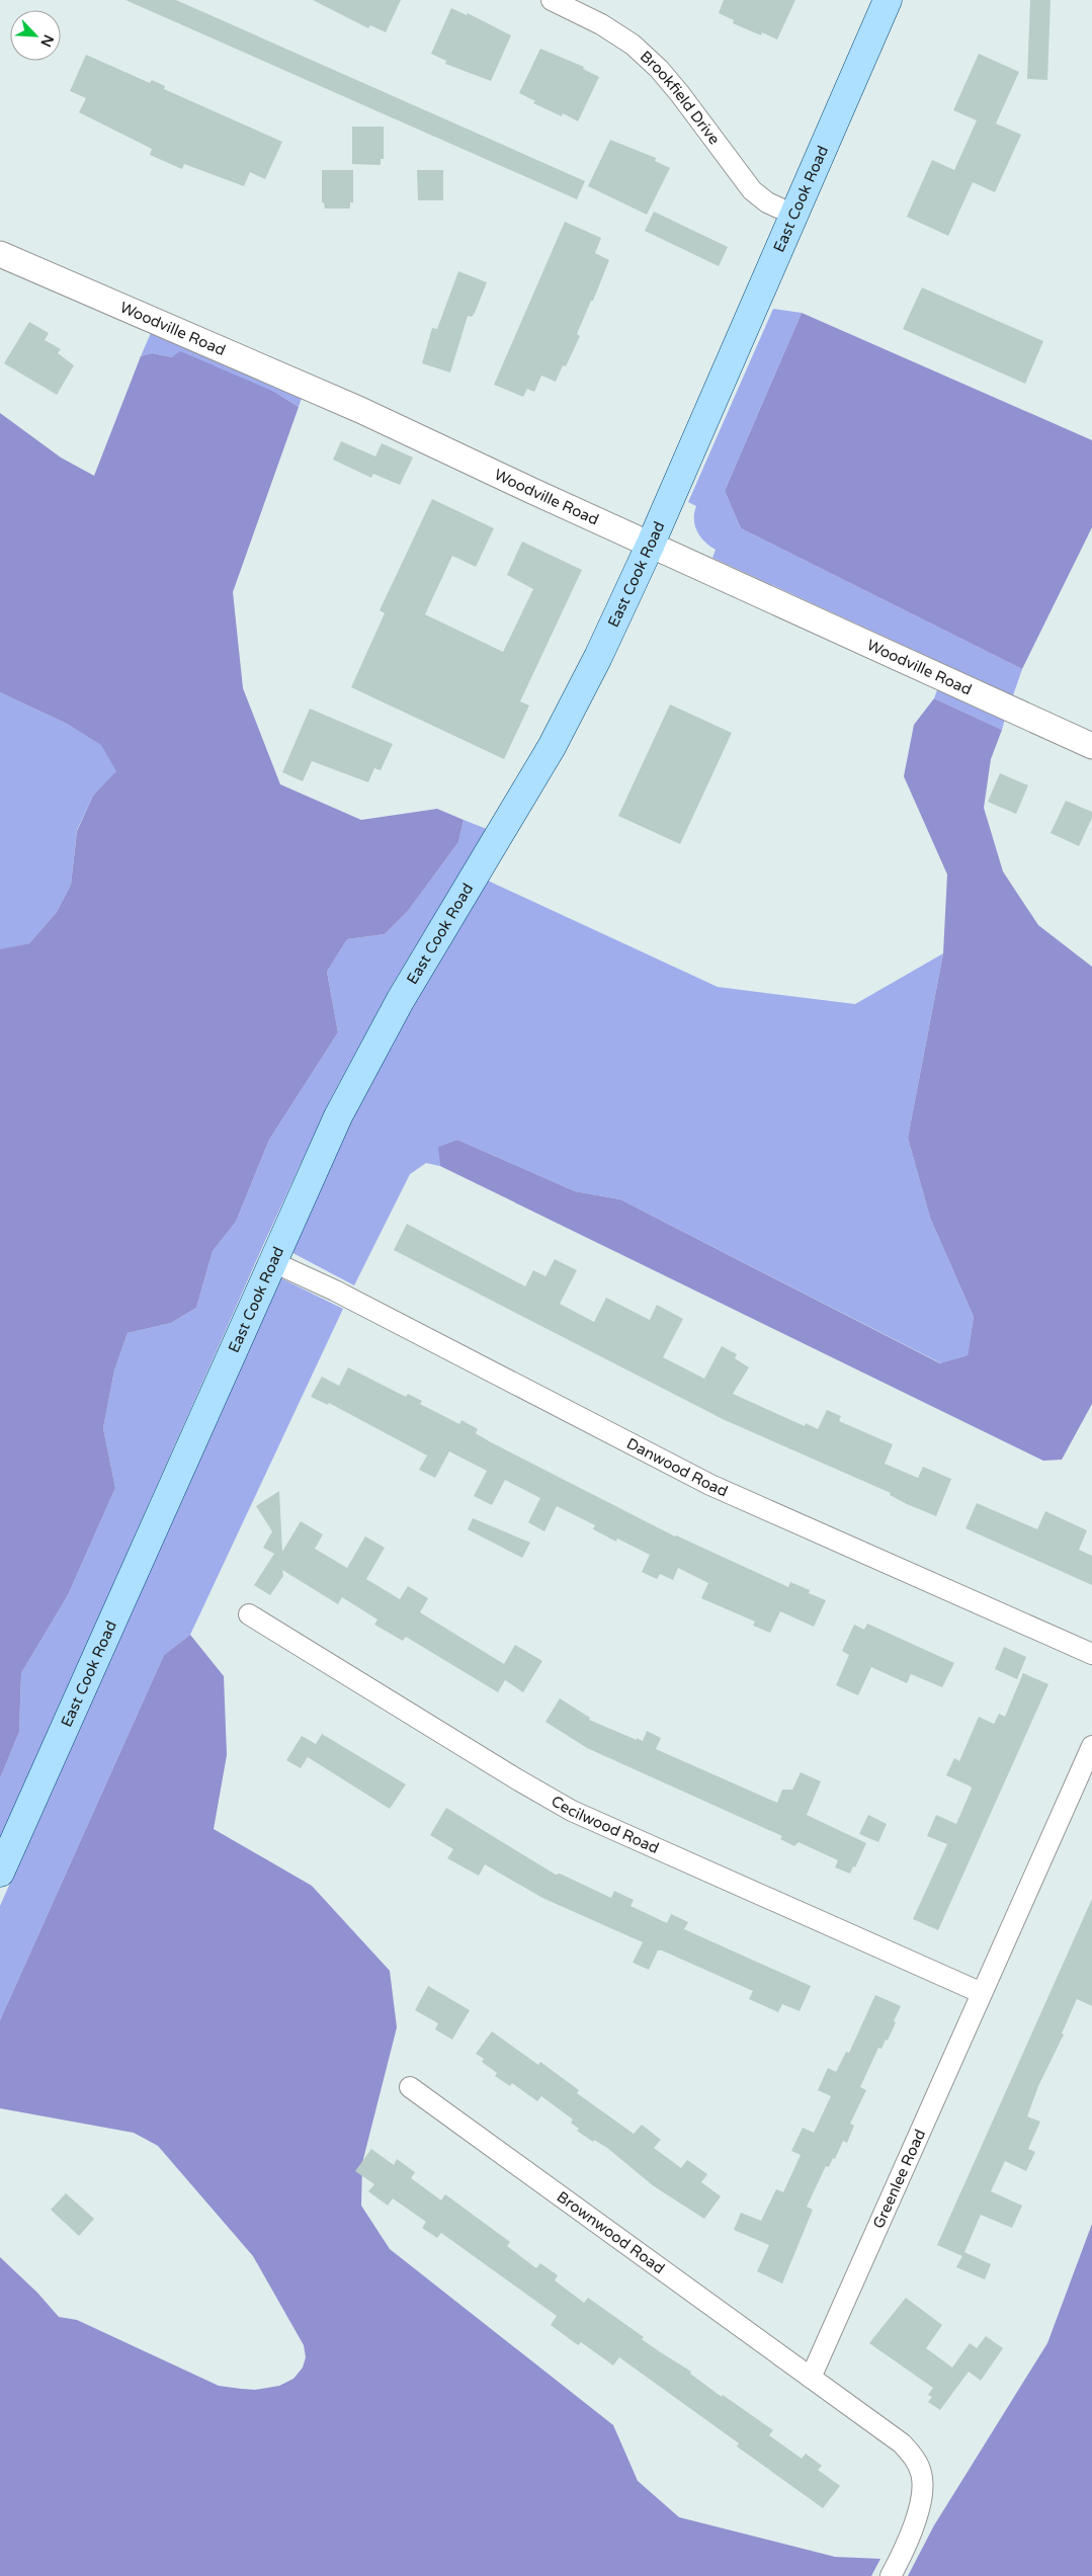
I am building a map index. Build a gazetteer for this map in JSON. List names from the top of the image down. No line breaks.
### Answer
{"streets":{"main road":["East Cook Road"],"street":["Brookfield Drive","Woodville Road","Danwood Road","Cecilwood Road","Greenlee Road","Brownwood Road"]},"crossings":[["Brookfield Drive","East Cook Road"],["East Cook Road","Woodville Road"],["East Cook Road","Danwood Road"],["Cecilwood Road","Greenlee Road"],["Greenlee Road","Brownwood Road"]],"north":"bottom right"}
